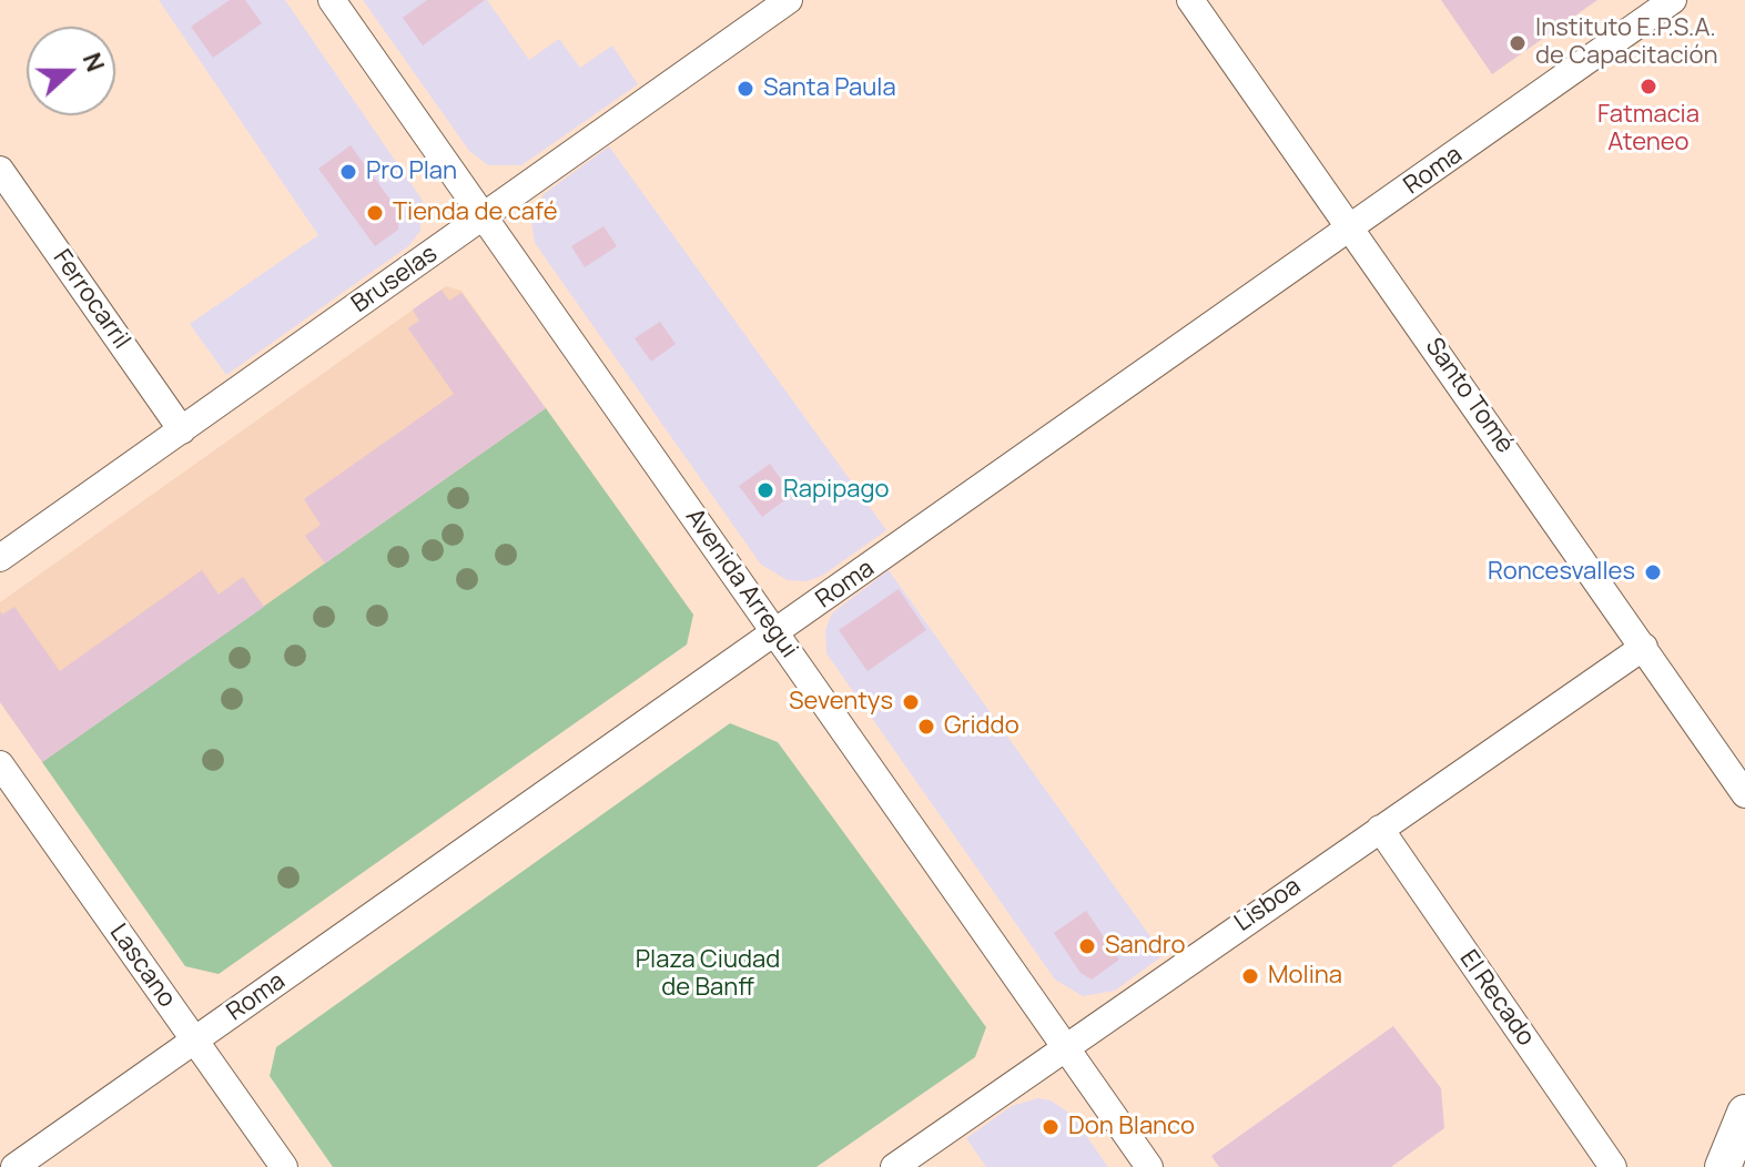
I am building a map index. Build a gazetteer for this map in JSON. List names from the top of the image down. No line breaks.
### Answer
{"streets":{"street":["Roma","Bruselas","Ferrocarril","Santo Tomé","Avenida Arregui","Lisboa","Lascano","El Recado"]},"crossings":[["Roma","Santo Tomé"],["Roma","Avenida Arregui"],["Roma","Lascano"],["Bruselas","Ferrocarril"],["Bruselas","Avenida Arregui"],["Santo Tomé","Lisboa"],["Avenida Arregui","Lisboa"],["Lisboa","El Recado"]],"parks":["Plaza Ciudad de Banff"],"places":["Instituto E.P.S.A. de Capacitación","Fatmacia Ateneo","Santa Paula","Pro Plan","Tienda de café","Rapipago","Roncesvalles","Seventys","Griddo","Sandro","Molina","Don Blanco"],"north":"right"}
